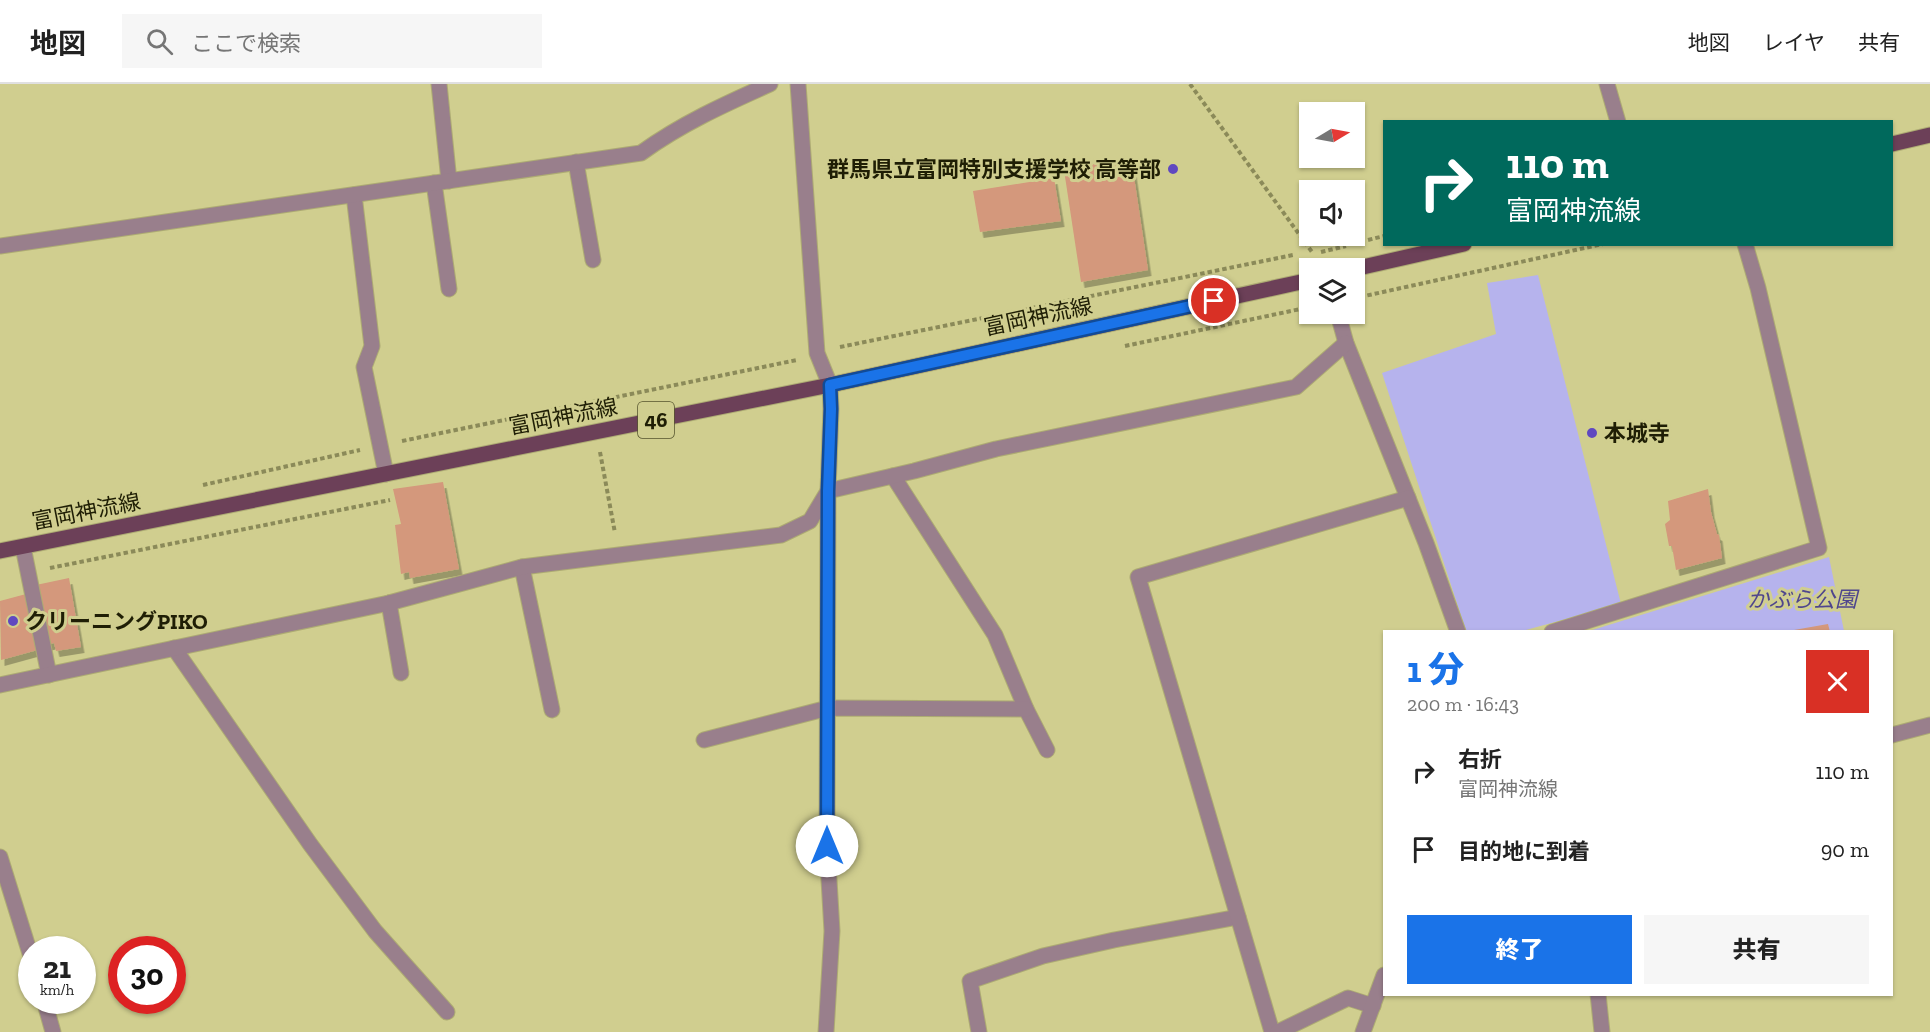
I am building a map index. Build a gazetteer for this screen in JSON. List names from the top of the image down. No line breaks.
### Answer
{"streets":{"main road":["富岡神流線","46"]},"parks":["かぶら公園"],"places":["群馬県立富岡特別支援学校 高等部","本城寺","クリーニングPIKO"],"north":"right","page":{"header":"地図","search":"ここで検索","nav":["地図","レイヤ","共有"],"turn":["110 m","富岡神流線"],"heading":["1 分","200 m · 16:43"],"list":[{"name":"右折","note":"富岡神流線","value":"110 m"},{"name":"目的地に到着","value":"90 m"}],"buttons":["終了","共有"],"speed":"21 km/h","limit":"30"}}
